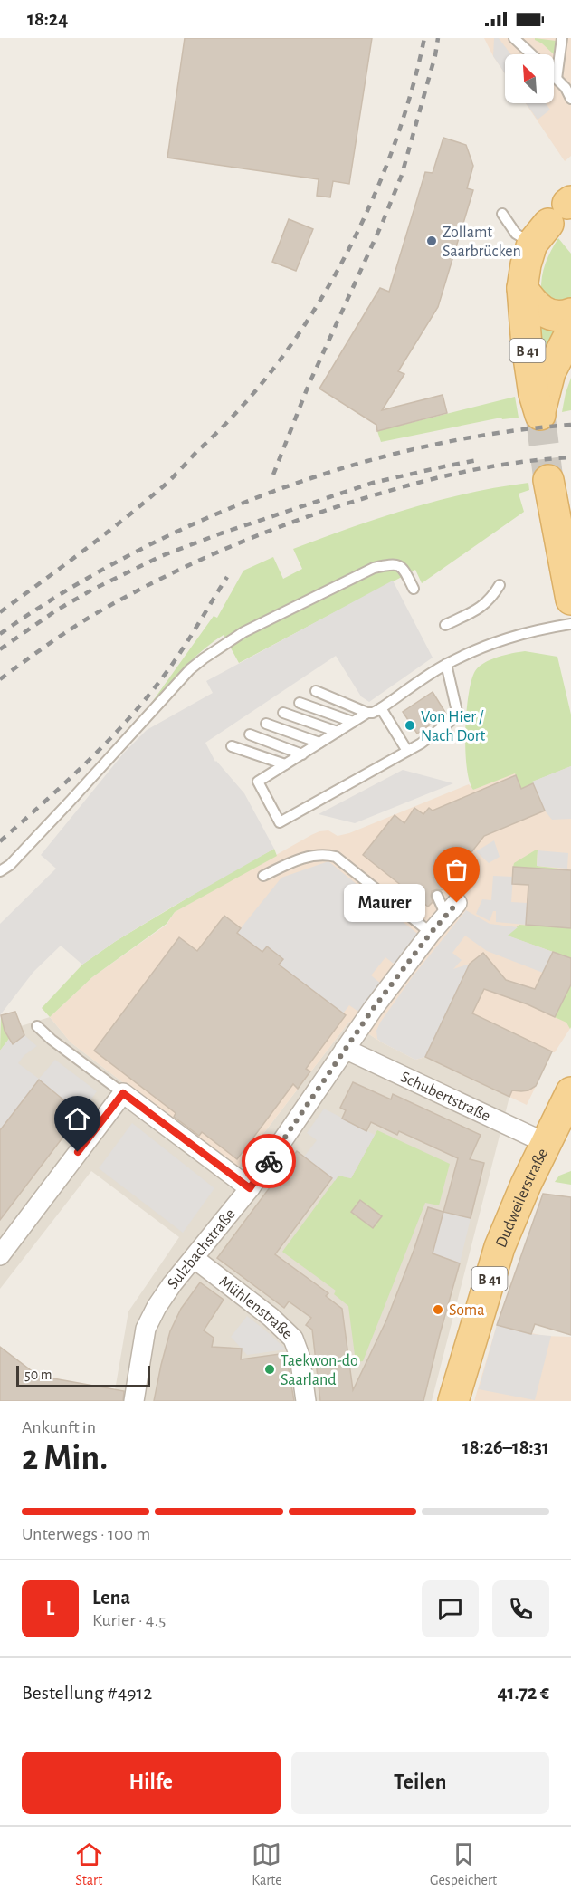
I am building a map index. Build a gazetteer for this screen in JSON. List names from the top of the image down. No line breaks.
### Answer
{"streets":{"main road":["B 41","Dudweilerstraße"],"street":["Schubertstraße","Sulzbachstraße","Mühlenstraße"]},"crossings":[["Schubertstraße","Dudweilerstraße"],["Schubertstraße","Sulzbachstraße"],["Sulzbachstraße","Mühlenstraße"]],"places":["Zollamt Saarbrücken","Von Hier / Nach Dort","Maurer","Soma","Taekwon-do Saarland"],"scale_bar":"50 m","north":"top left","page":{"status":"18:24","bubble":"Maurer","scale":"50 m","heading":["2 Min.","Ankunft in","18:26–18:31"],"panel":["Lena","Kurier · 4.5","Bestellung #4912","41.72 €"],"bar":"Unterwegs · 100 m","round":"L","buttons":["Hilfe","Teilen"],"tabs":["Start","Karte","Gespeichert"]}}
